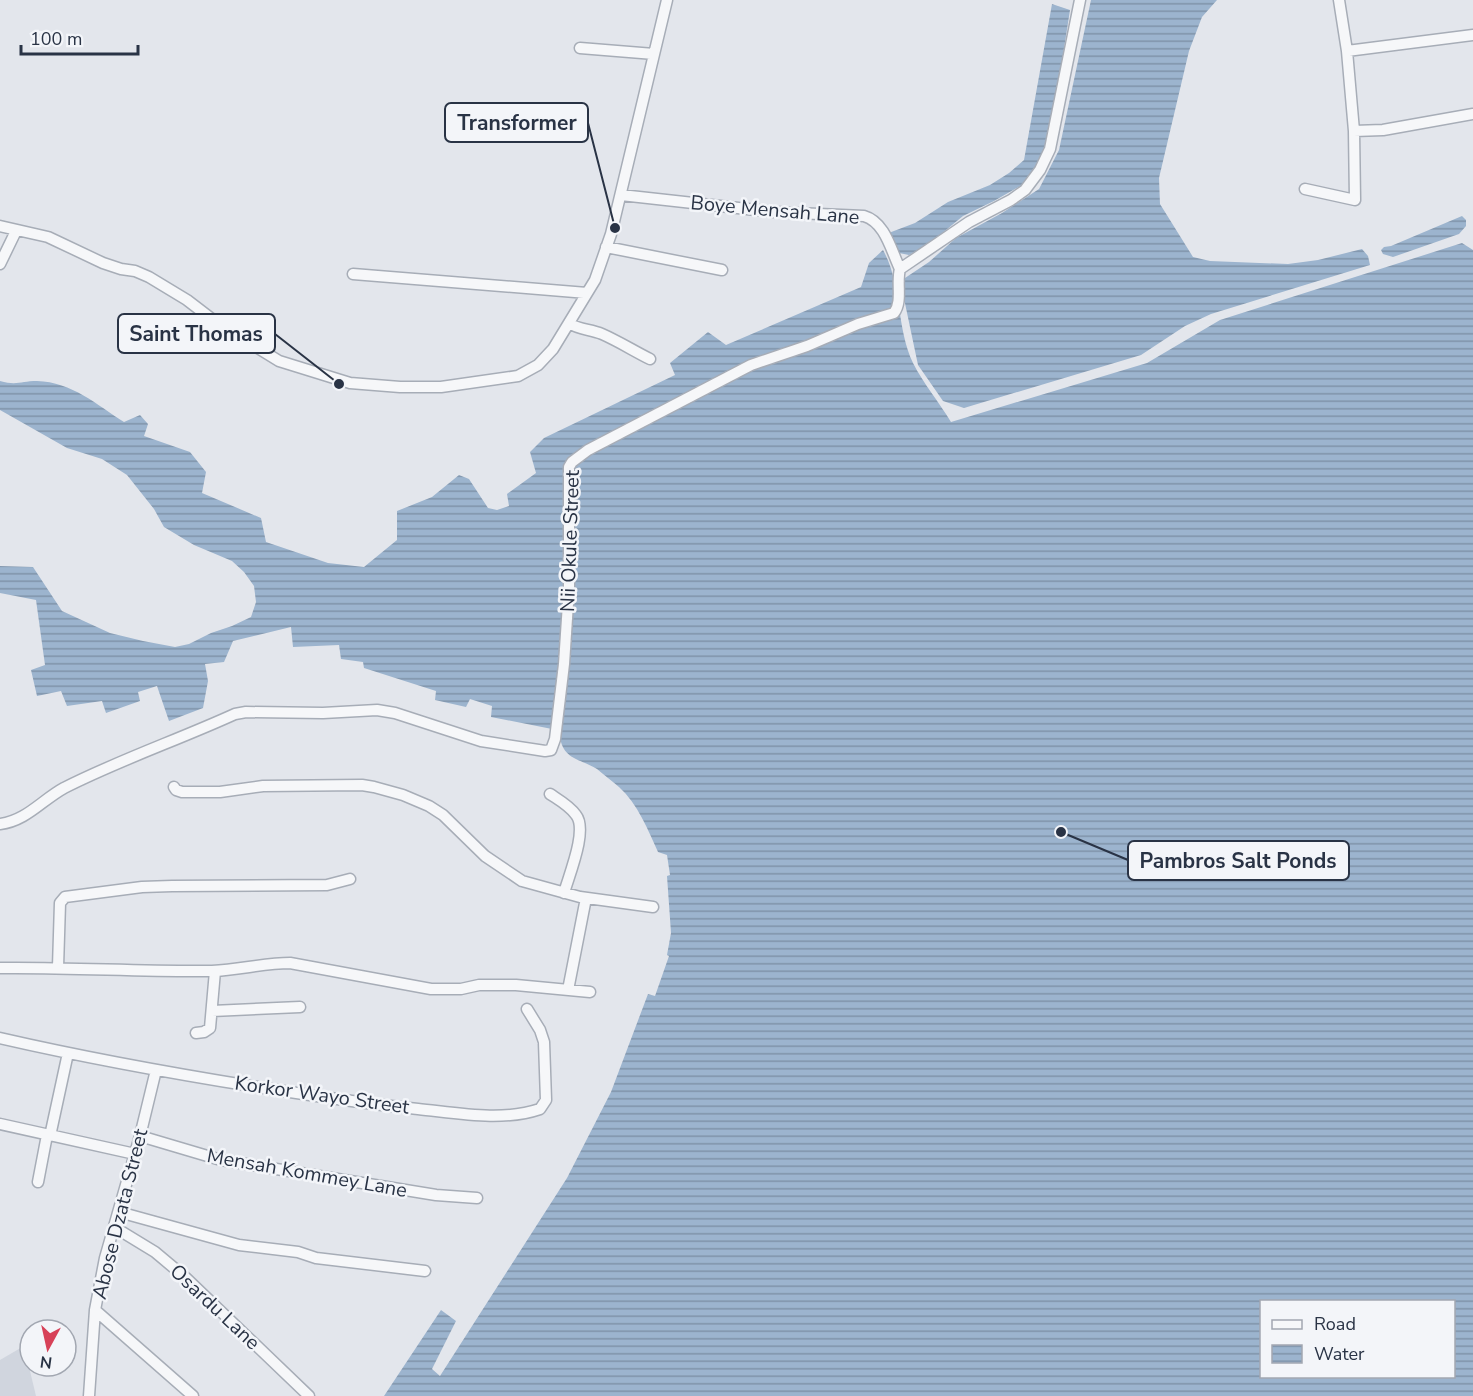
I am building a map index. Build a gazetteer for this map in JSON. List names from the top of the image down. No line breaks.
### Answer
{"streets":{"street":["Boye Mensah Lane","Nii Okule Street","Korkor Wayo Street","Mensah Kommey Lane","Abose Dzata Street","Osardu Lane"]},"crossings":[["Boye Mensah Lane","Nii Okule Street"],["Korkor Wayo Street","Abose Dzata Street"],["Mensah Kommey Lane","Abose Dzata Street"],["Abose Dzata Street","Osardu Lane"]],"places":["Transformer","Saint Thomas","Pambros Salt Ponds"],"legend":["Road","Water"],"scale_bar":"100 m","north":"bottom"}
